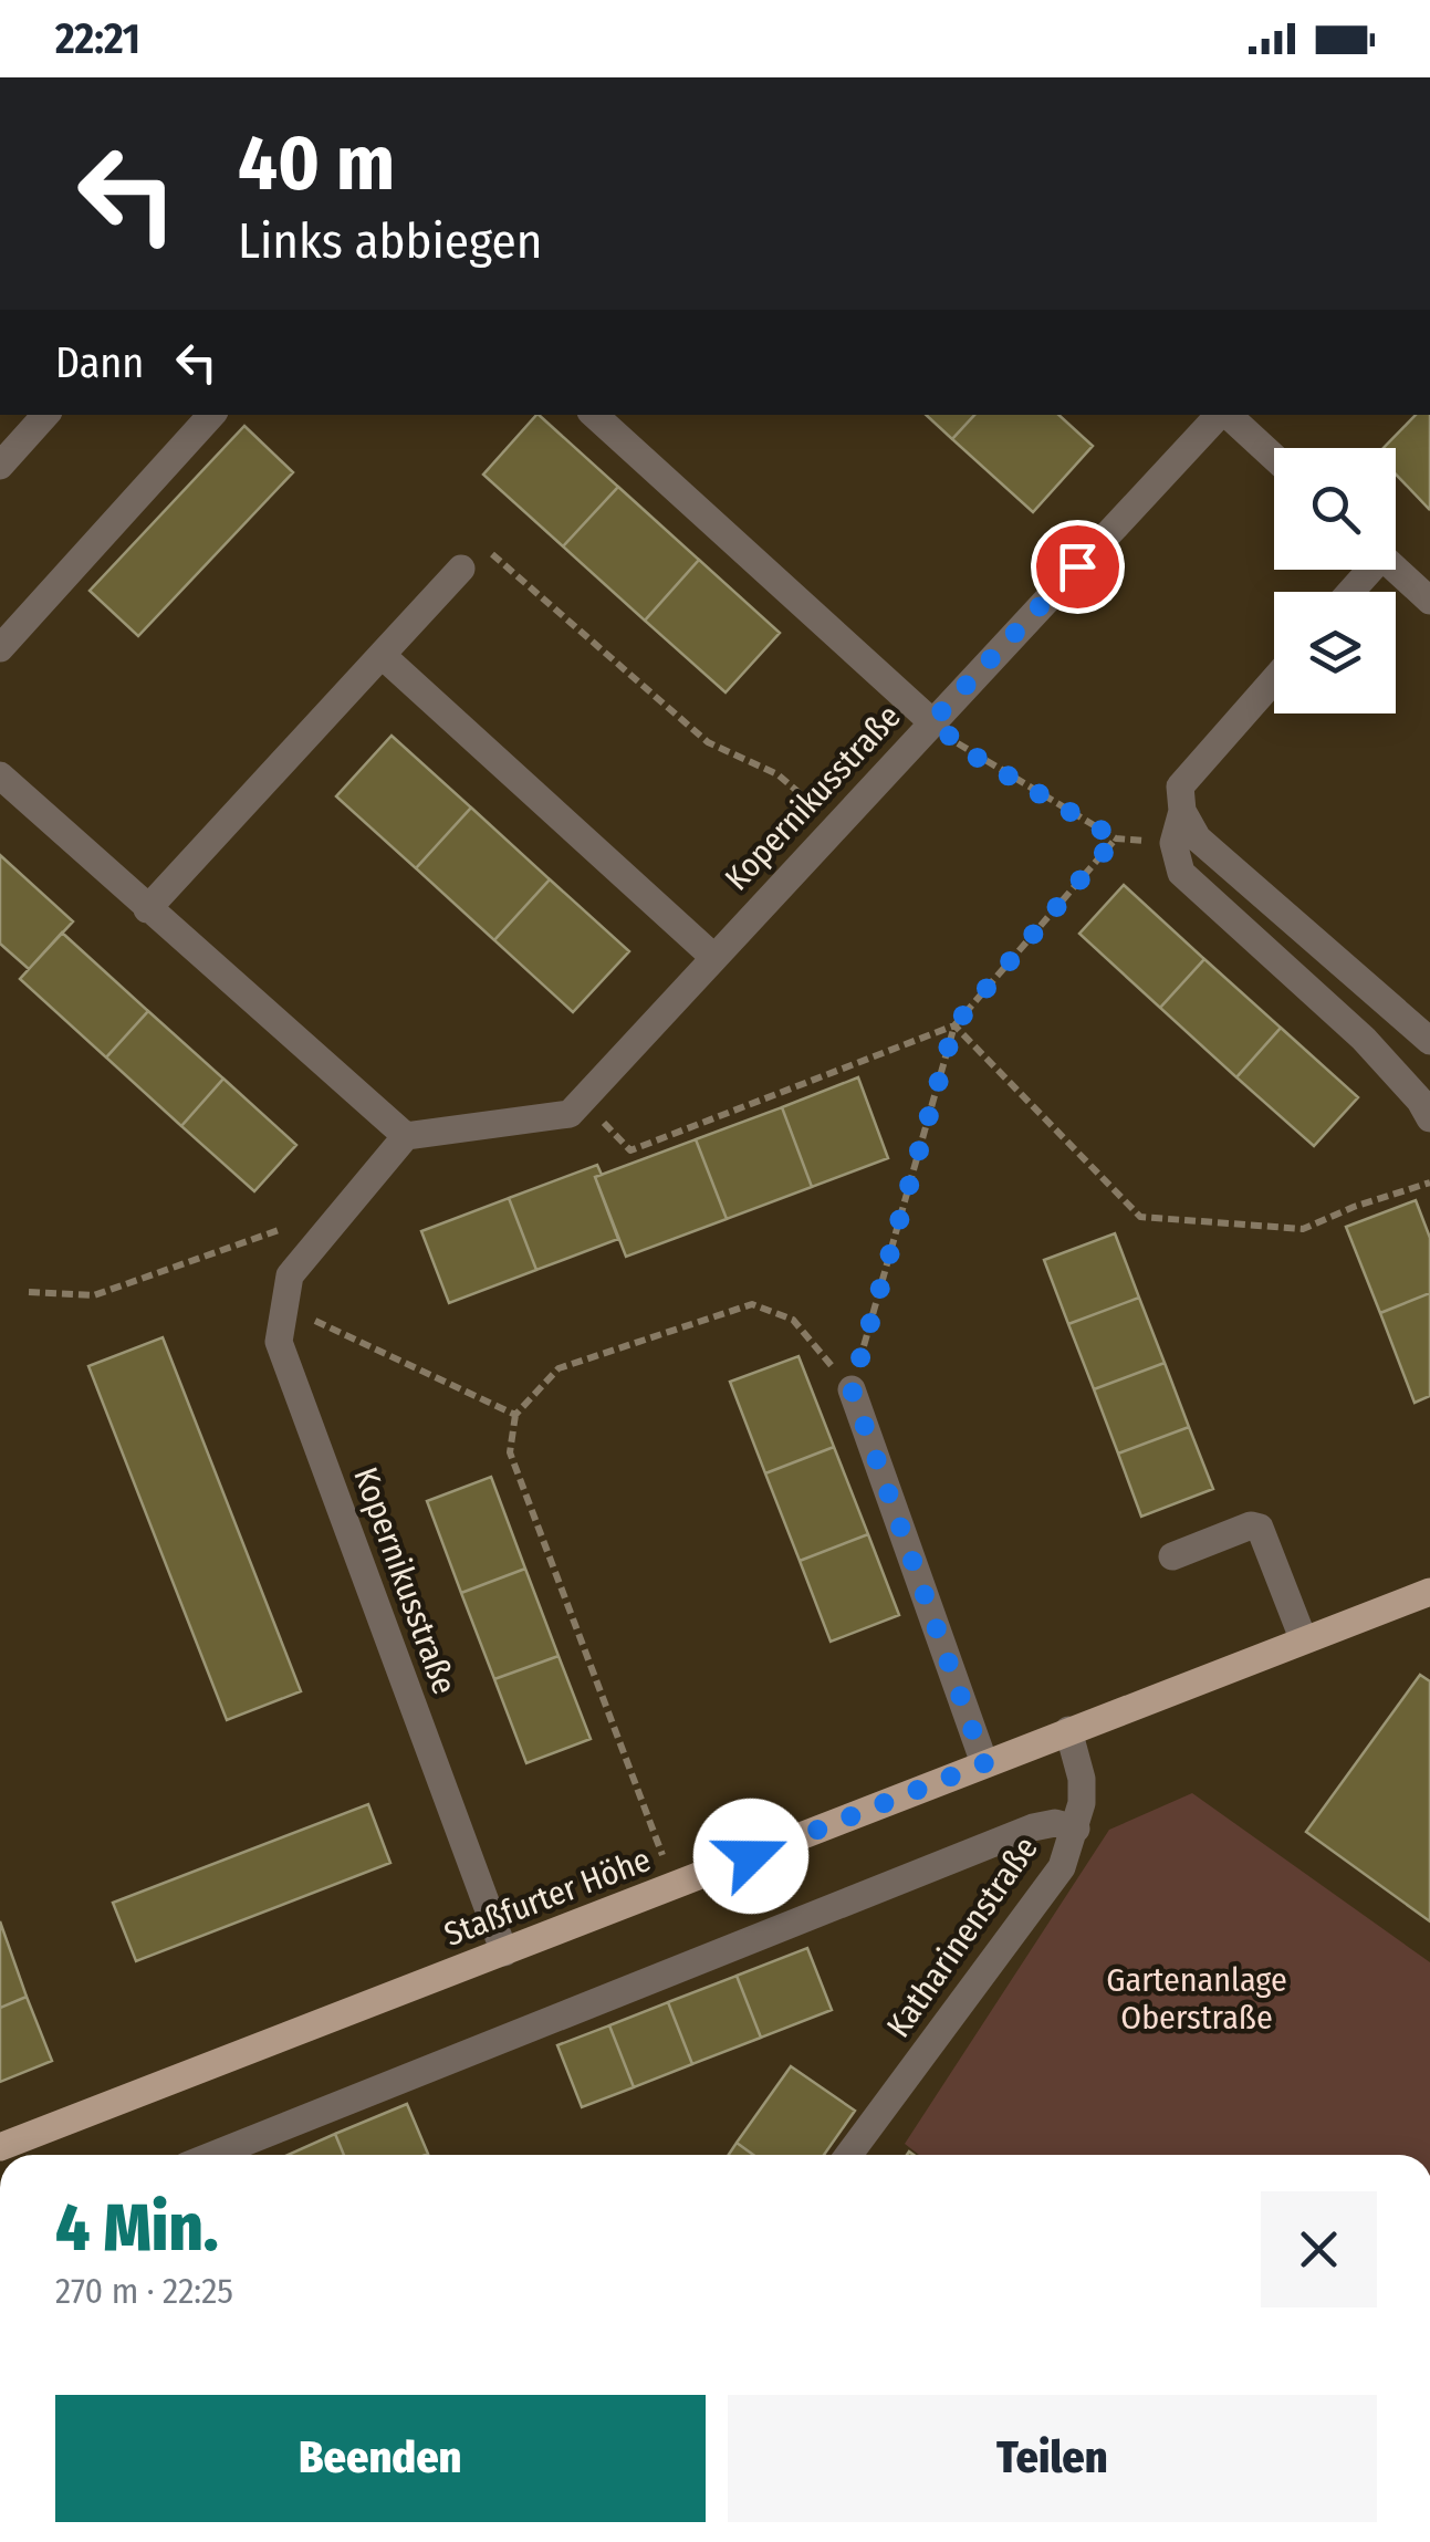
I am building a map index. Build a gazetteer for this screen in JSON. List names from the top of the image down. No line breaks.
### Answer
{"streets":{"main road":["Staßfurter Höhe"],"street":["Kopernikusstraße","Katharinenstraße"]},"crossings":[["Kopernikusstraße","Staßfurter Höhe"],["Staßfurter Höhe","Katharinenstraße"]],"parks":["Gartenanlage Oberstraße"],"page":{"status":"22:21","turn":["40 m","Links abbiegen"],"then":"Dann","heading":["4 Min.","270 m · 22:25"],"buttons":["Beenden","Teilen"]}}
